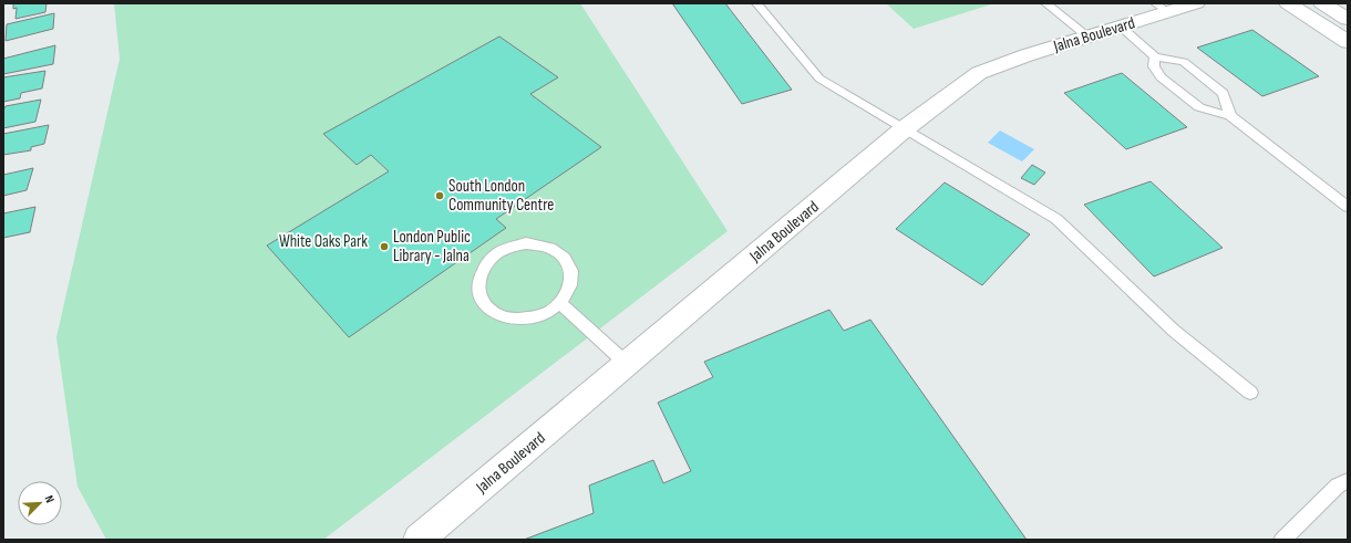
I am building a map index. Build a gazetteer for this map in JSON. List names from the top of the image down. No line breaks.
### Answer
{"streets":{"street":["Jalna Boulevard"]},"parks":["White Oaks Park"],"places":["South London Community Centre","London Public Library - Jalna"],"north":"top right"}
